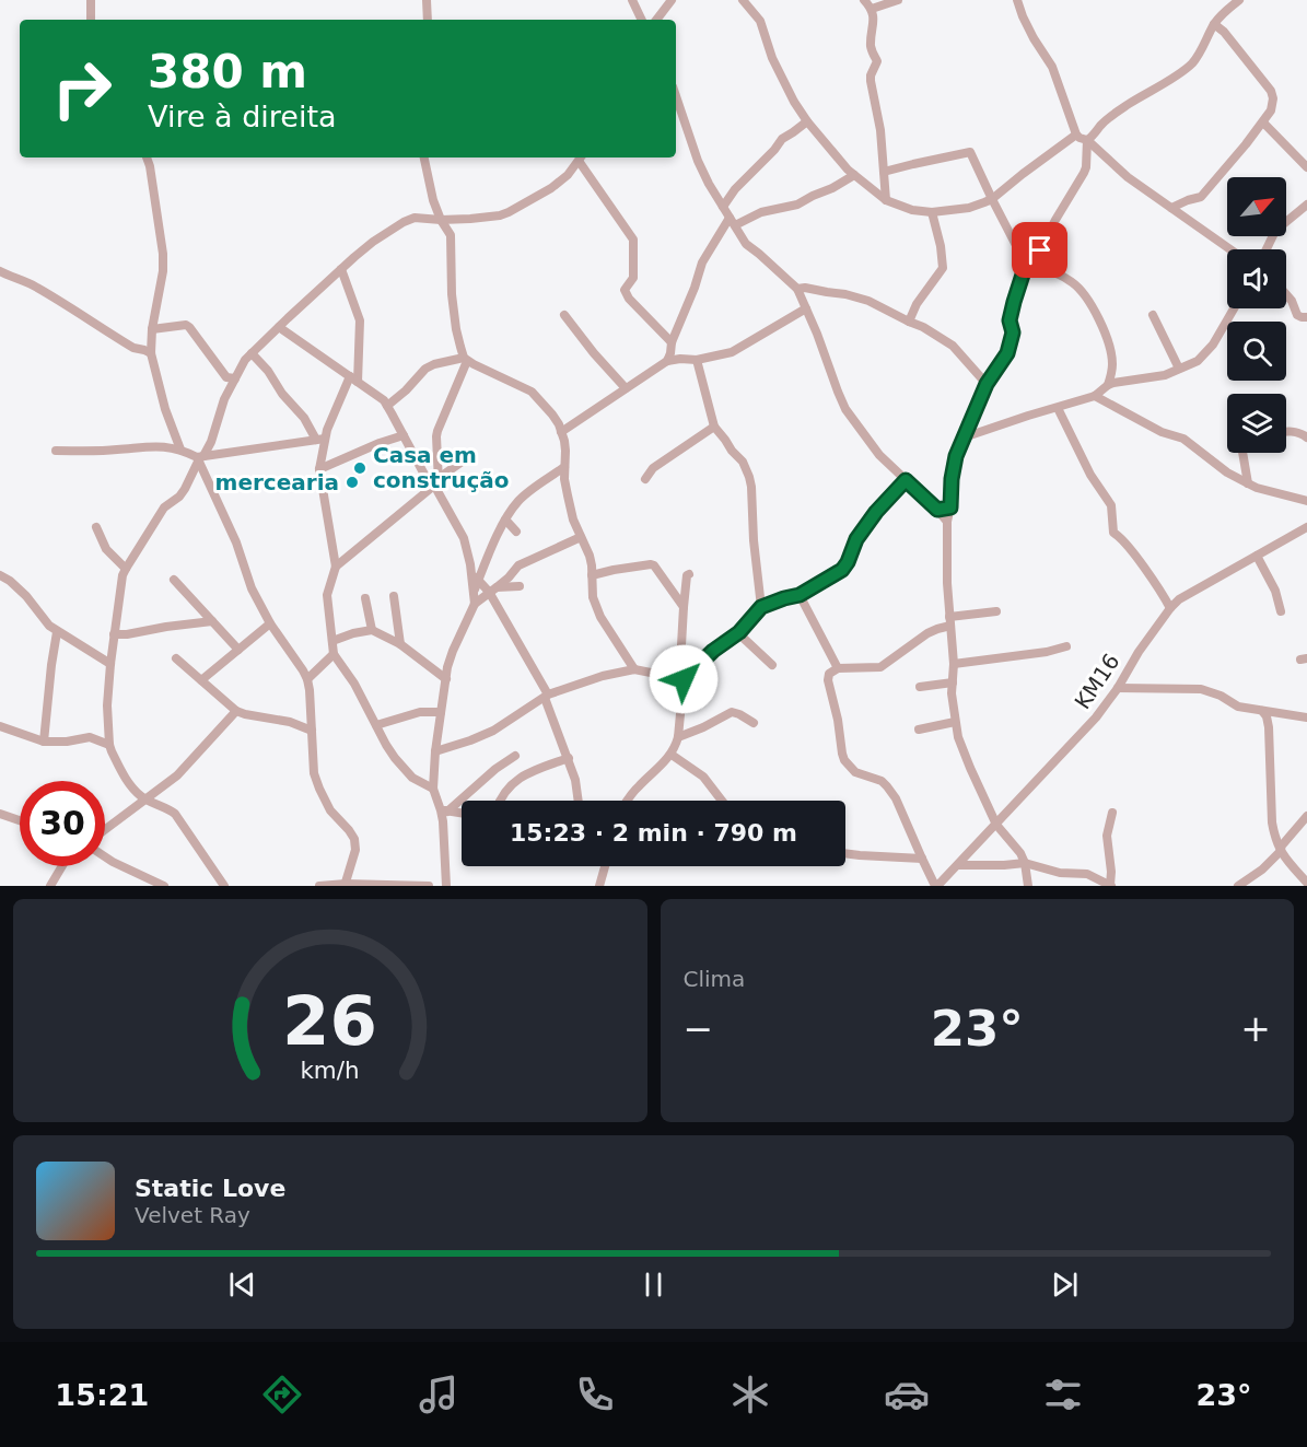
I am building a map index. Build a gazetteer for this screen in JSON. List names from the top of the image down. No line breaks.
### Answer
{"streets":{"street":["KM16"]},"places":["Casa em construção","mercearia"],"north":"top right","page":{"turn":["380 m","Vire à direita"],"limit":"30","trip":"15:23 · 2 min · 790 m","tile":"Clima","heat":["−","23°","+"],"song":["Static Love","Velvet Ray"],"tabs":["15:21","23°"],"gauge":["26","km/h"]}}
